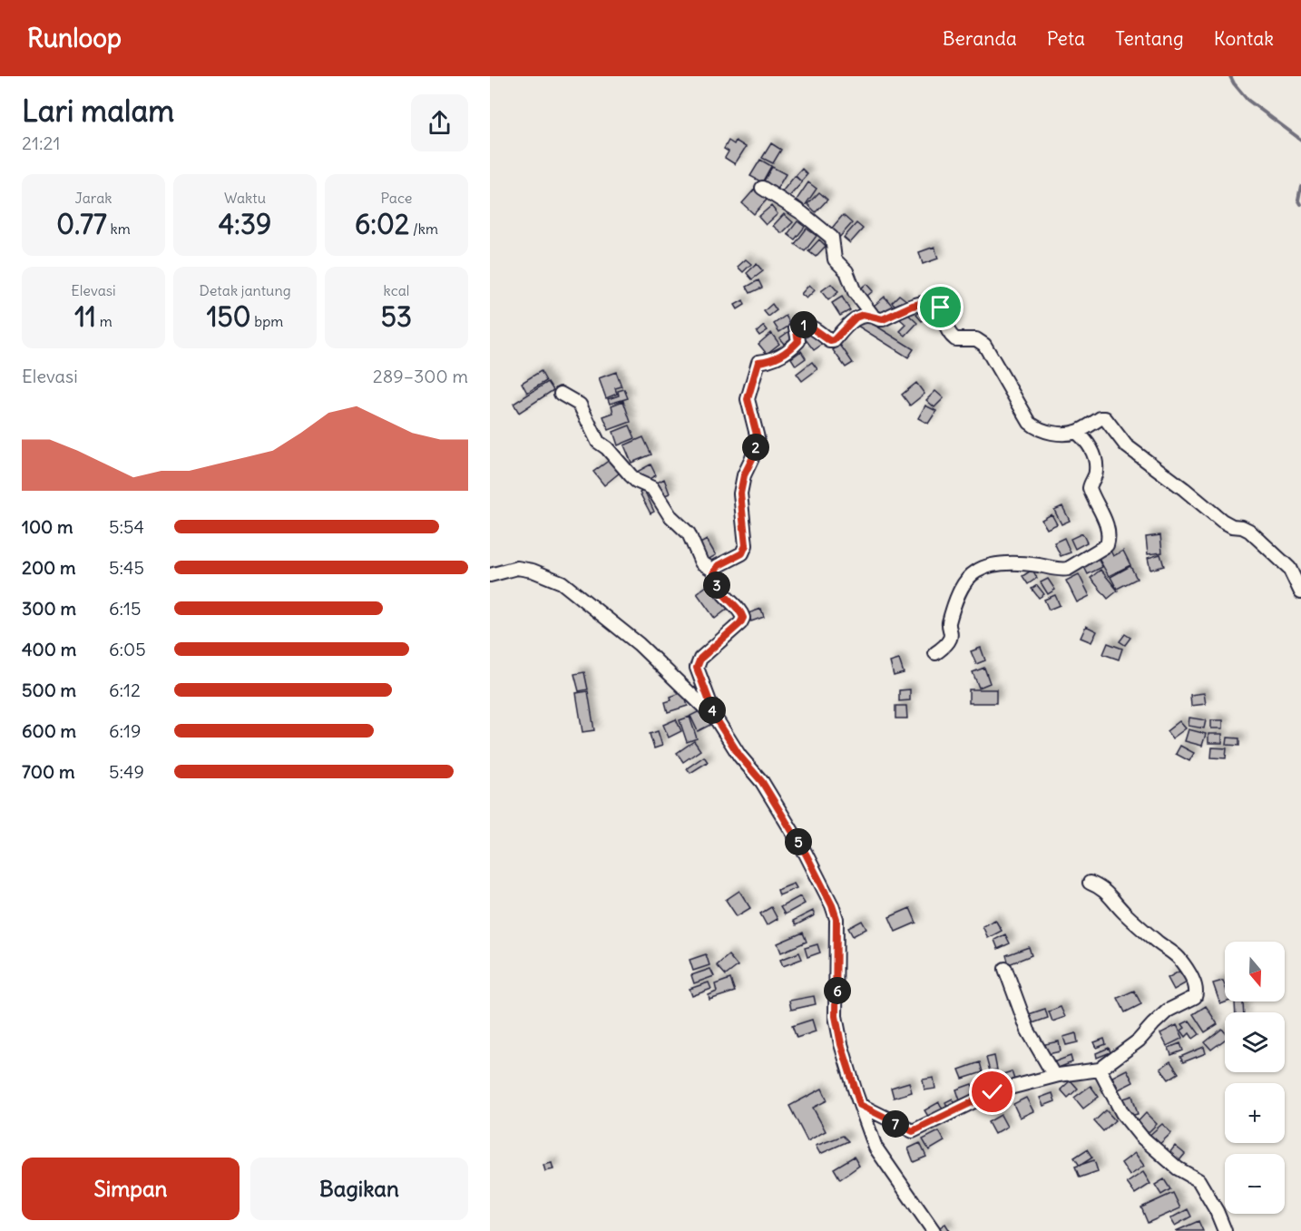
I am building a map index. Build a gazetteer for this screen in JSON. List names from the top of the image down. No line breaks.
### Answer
{"north":"bottom","page":{"header":"Runloop","nav":["Beranda","Peta","Tentang","Kontak"],"heading":["Lari malam","21:21"],"stats":[["Jarak","0.77 km"],["Waktu","4:39"],["Pace","6:02 /km"],["Elevasi","11 m"],["Detak jantung","150 bpm"],["kcal","53"]],"pins":["1","2","3","4","5","6","7"],"chart":["Elevasi","289–300 m"],"list":[{"name":"100 m","note":"5:54"},{"name":"200 m","note":"5:45"},{"name":"300 m","note":"6:15"},{"name":"400 m","note":"6:05"},{"name":"500 m","note":"6:12"},{"name":"600 m","note":"6:19"},{"name":"700 m","note":"5:49"}],"map_buttons":["+","−"],"buttons":["Simpan","Bagikan"]}}
